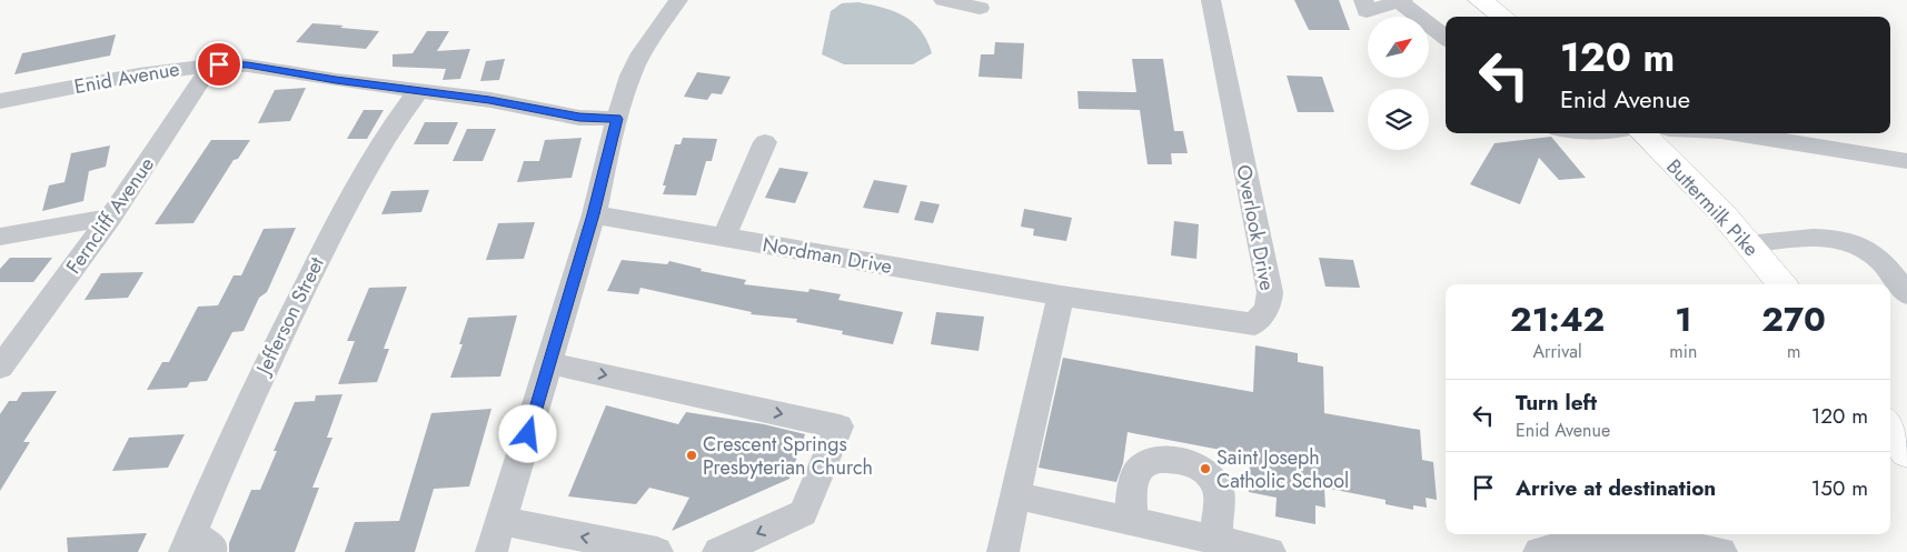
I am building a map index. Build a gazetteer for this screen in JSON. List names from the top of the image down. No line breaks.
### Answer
{"streets":{"main road":["Buttermilk Pike"],"street":["Enid Avenue","Ferncliff Avenue","Overlook Drive","Nordman Drive","Jefferson Street"]},"crossings":[["Enid Avenue","Ferncliff Avenue"],["Enid Avenue","Jefferson Street"],["Overlook Drive","Nordman Drive"]],"places":["Crescent Springs Presbyterian Church","Saint Joseph Catholic School"],"north":"top right","page":{"turn":["120 m","Enid Avenue"],"eta":["21:42","Arrival","1","min","270","m"],"list":[{"name":"Turn left","note":"Enid Avenue","value":"120 m"},{"name":"Arrive at destination","value":"150 m"}]}}
